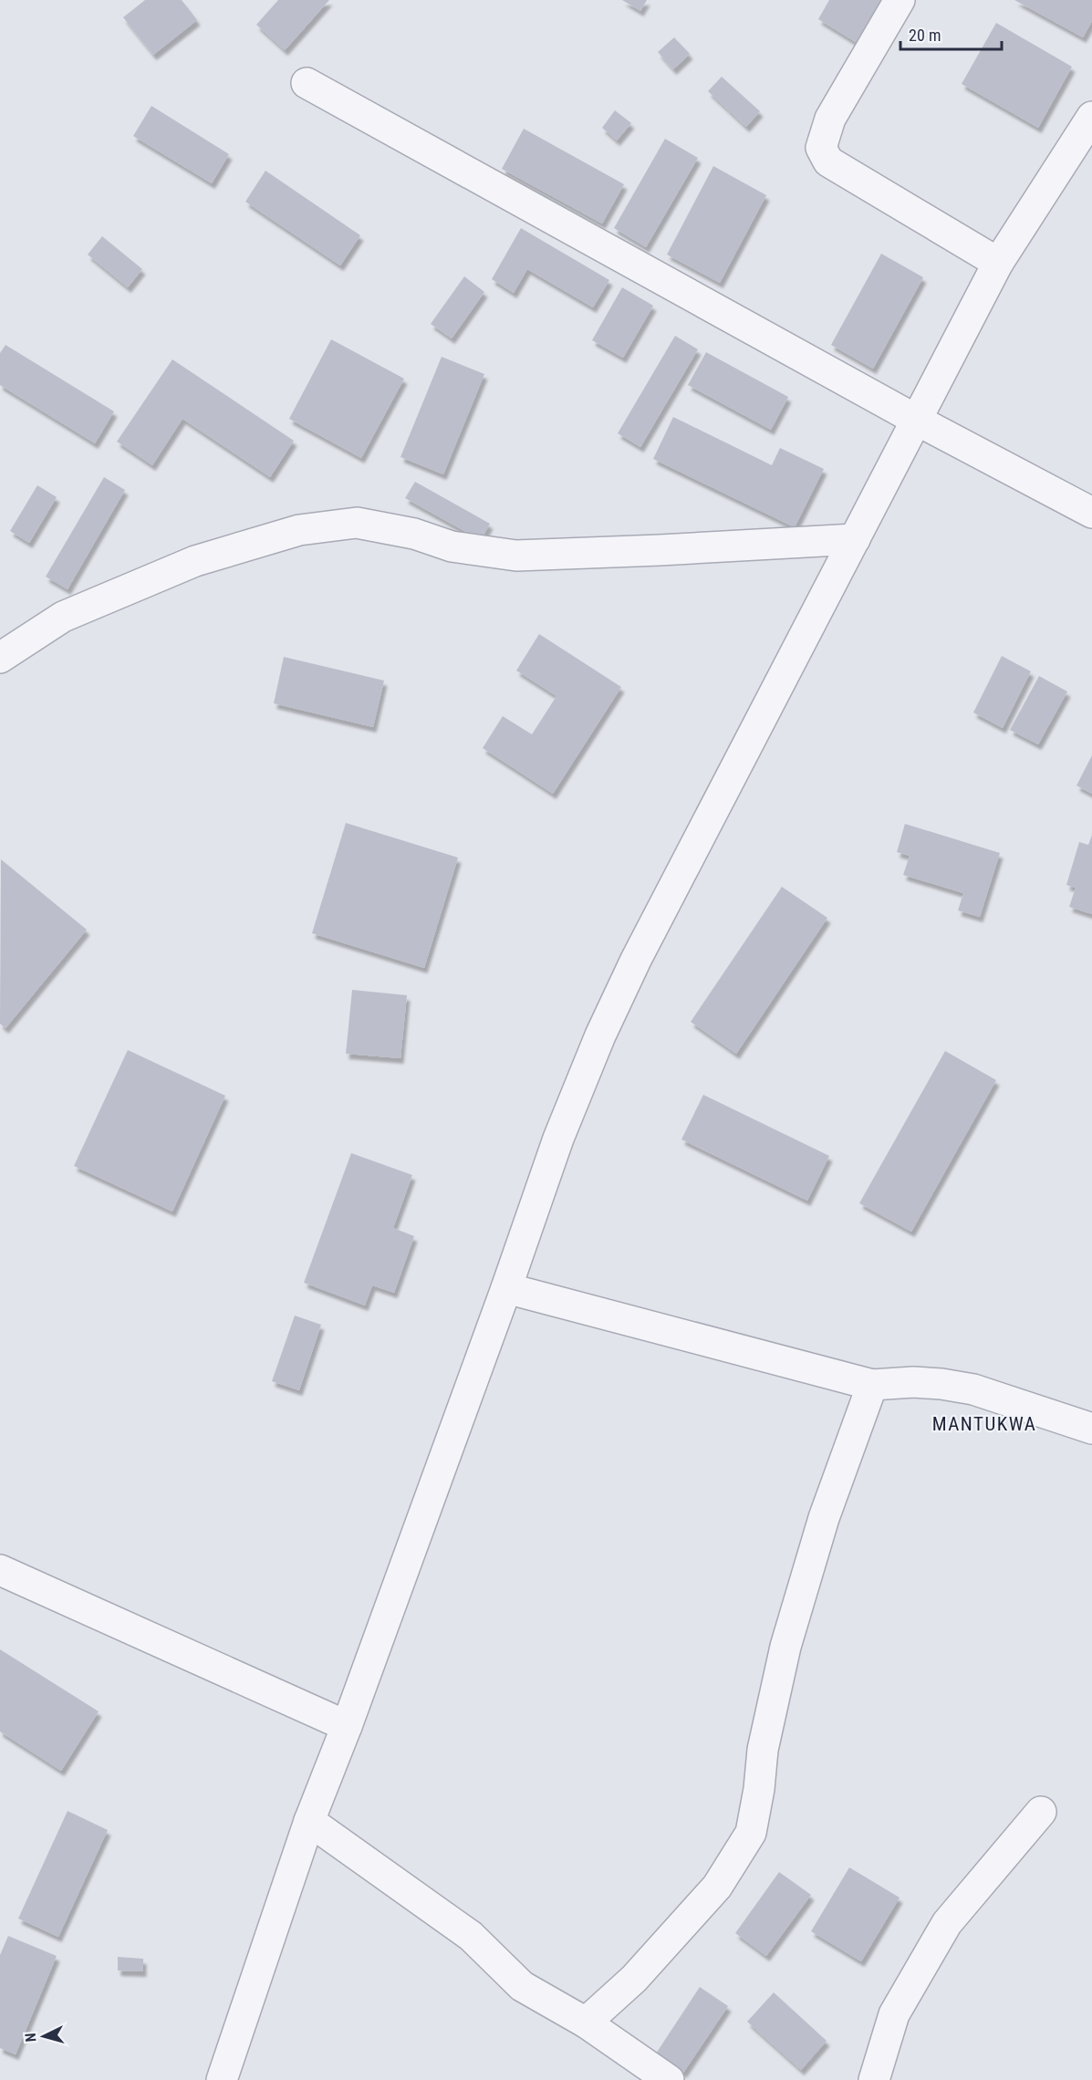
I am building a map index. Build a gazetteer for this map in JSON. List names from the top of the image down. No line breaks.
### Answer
{"districts":["MANTUKWA"],"scale_bar":"20 m","north":"left"}
